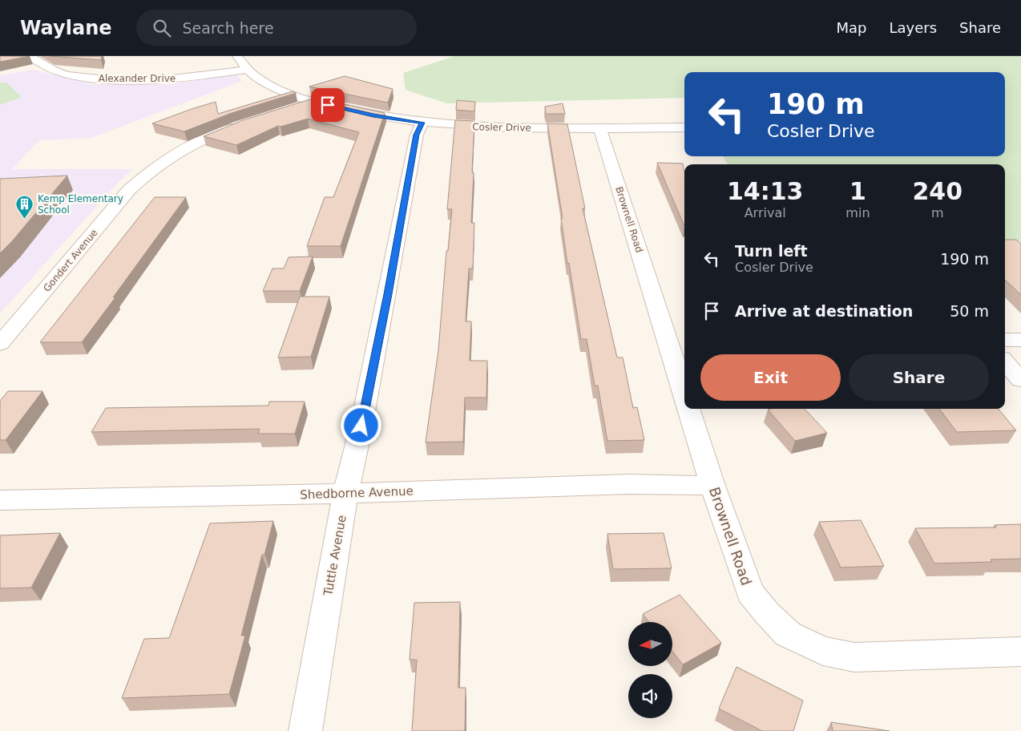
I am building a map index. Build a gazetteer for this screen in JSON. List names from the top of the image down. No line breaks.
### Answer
{"streets":{"street":["Alexander Drive","Cosler Drive","Brownell Road","Gondert Avenue","Shedborne Avenue","Tuttle Avenue"]},"crossings":[["Alexander Drive","Cosler Drive"],["Cosler Drive","Brownell Road"],["Cosler Drive","Tuttle Avenue"],["Brownell Road","Shedborne Avenue"],["Shedborne Avenue","Tuttle Avenue"]],"places":{"building":["Kemp Elementary School"]},"north":"left","page":{"header":"Waylane","search":"Search here","nav":["Map","Layers","Share"],"turn":["190 m","Cosler Drive"],"eta":["14:13","Arrival","1","min","240","m"],"list":[{"name":"Turn left","note":"Cosler Drive","value":"190 m"},{"name":"Arrive at destination","value":"50 m"}],"buttons":["Exit","Share"]}}
